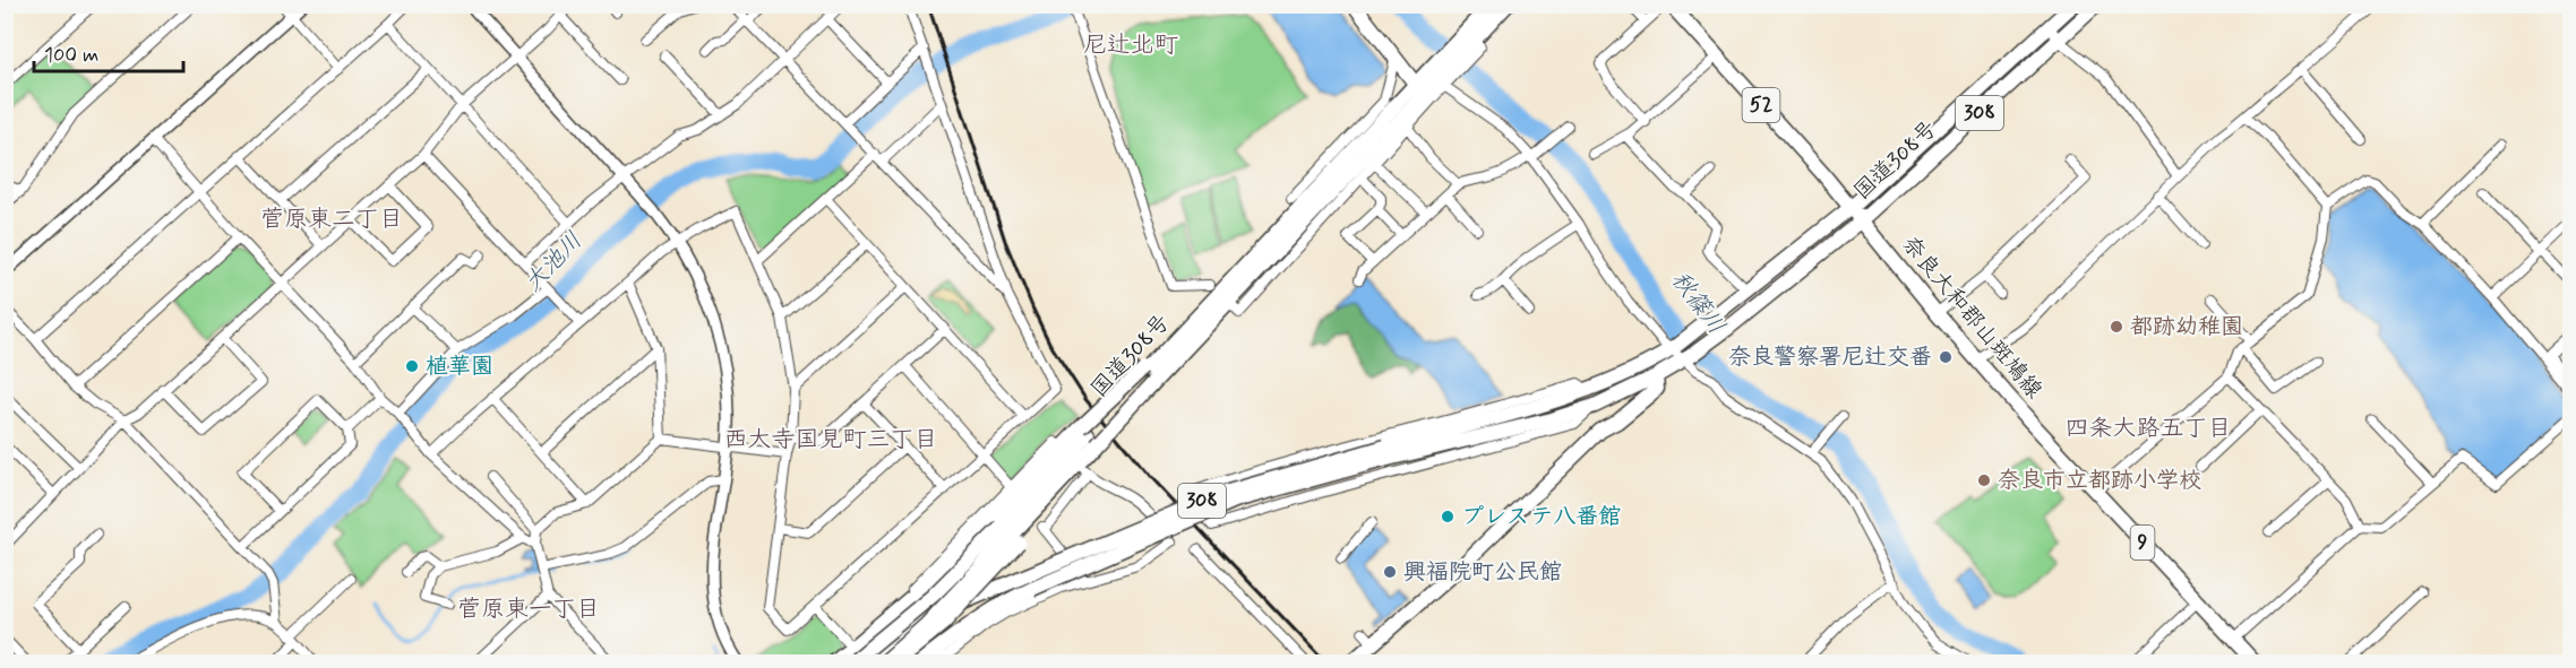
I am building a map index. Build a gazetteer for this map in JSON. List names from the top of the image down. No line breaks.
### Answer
{"streets":{"main road":["52","308","国道308号","奈良大和郡山斑鳩線","9"]},"crossings":[["52","国道308号"],["52","奈良大和郡山斑鳩線"],["308","国道308号"],["国道308号","奈良大和郡山斑鳩線"]],"districts":["尼辻北町","菅原東二丁目","四条大路五丁目","西大寺国見町三丁目","菅原東一丁目"],"water":["大池川","秋篠川"],"places":["都跡幼稚園","奈良警察署尼辻交番","植華園","奈良市立都跡小学校","プレステ八番館","興福院町公民館"],"scale_bar":"100 m"}
